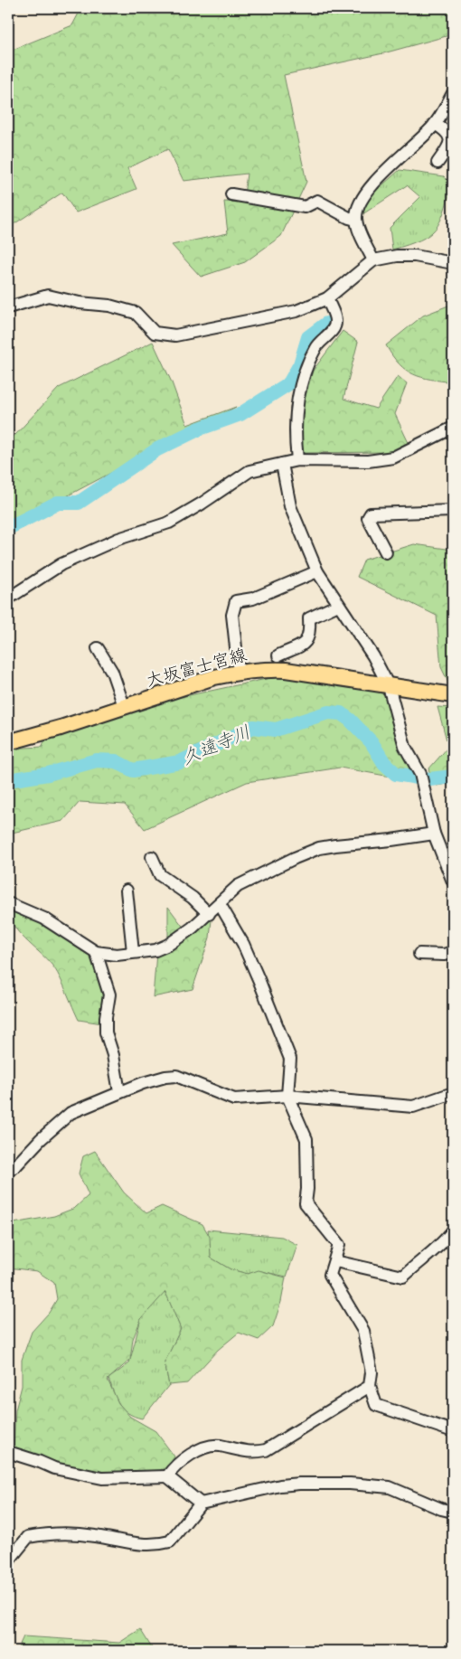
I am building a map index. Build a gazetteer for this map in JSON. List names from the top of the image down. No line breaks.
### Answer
{"streets":{"main road":["大坂富士宮線"]},"water":["久遠寺川"]}
